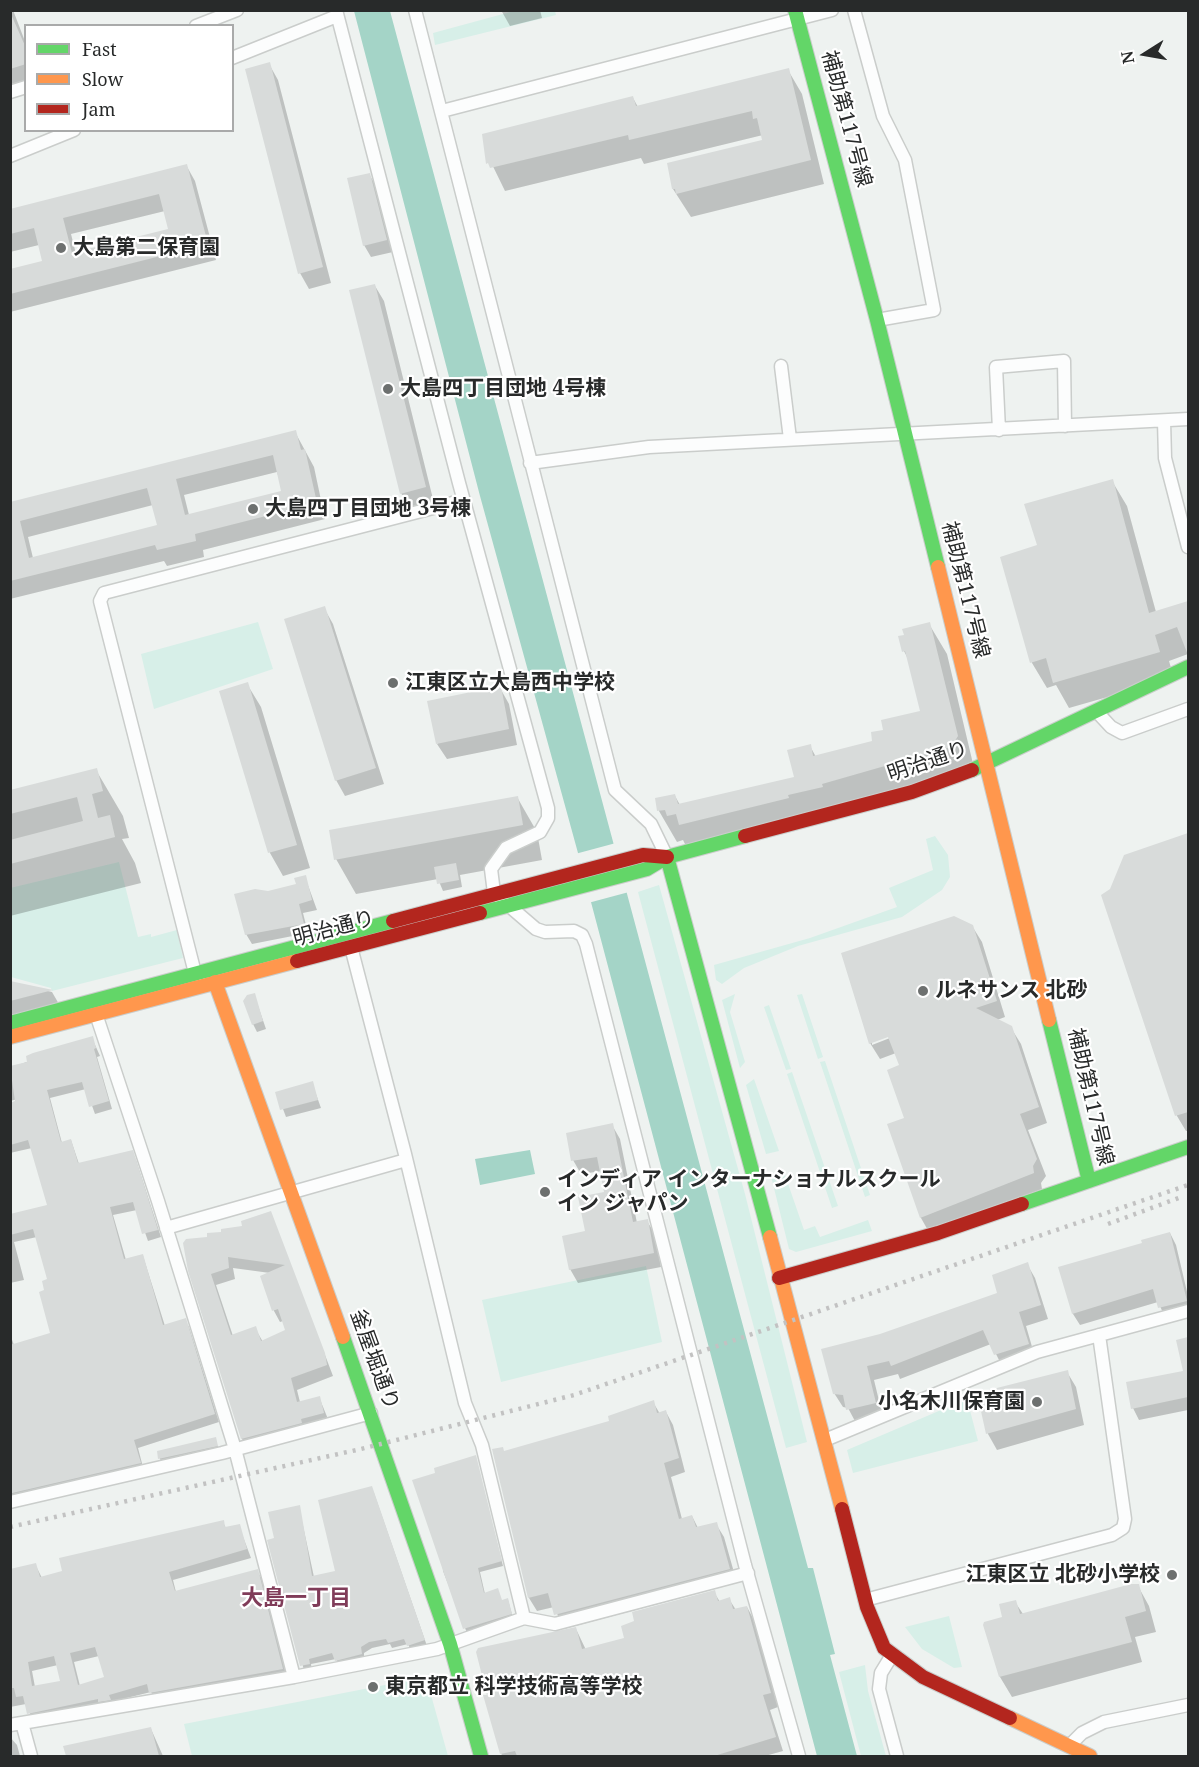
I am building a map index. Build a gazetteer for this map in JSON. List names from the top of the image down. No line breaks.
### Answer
{"streets":{"street":["補助第117号線","明治通り","釜屋堀通り"]},"crossings":[["補助第117号線","明治通り"],["明治通り","釜屋堀通り"]],"districts":["大島一丁目"],"places":["大島第二保育園","大島四丁目団地 4号棟","大島四丁目団地 3号棟","江東区立大島西中学校","ルネサンス 北砂","インディア インターナショナルスクール イン ジャパン","小名木川保育園","江東区立 北砂小学校","東京都立 科学技術高等学校"],"legend":["Fast","Slow","Jam"],"north":"left"}
